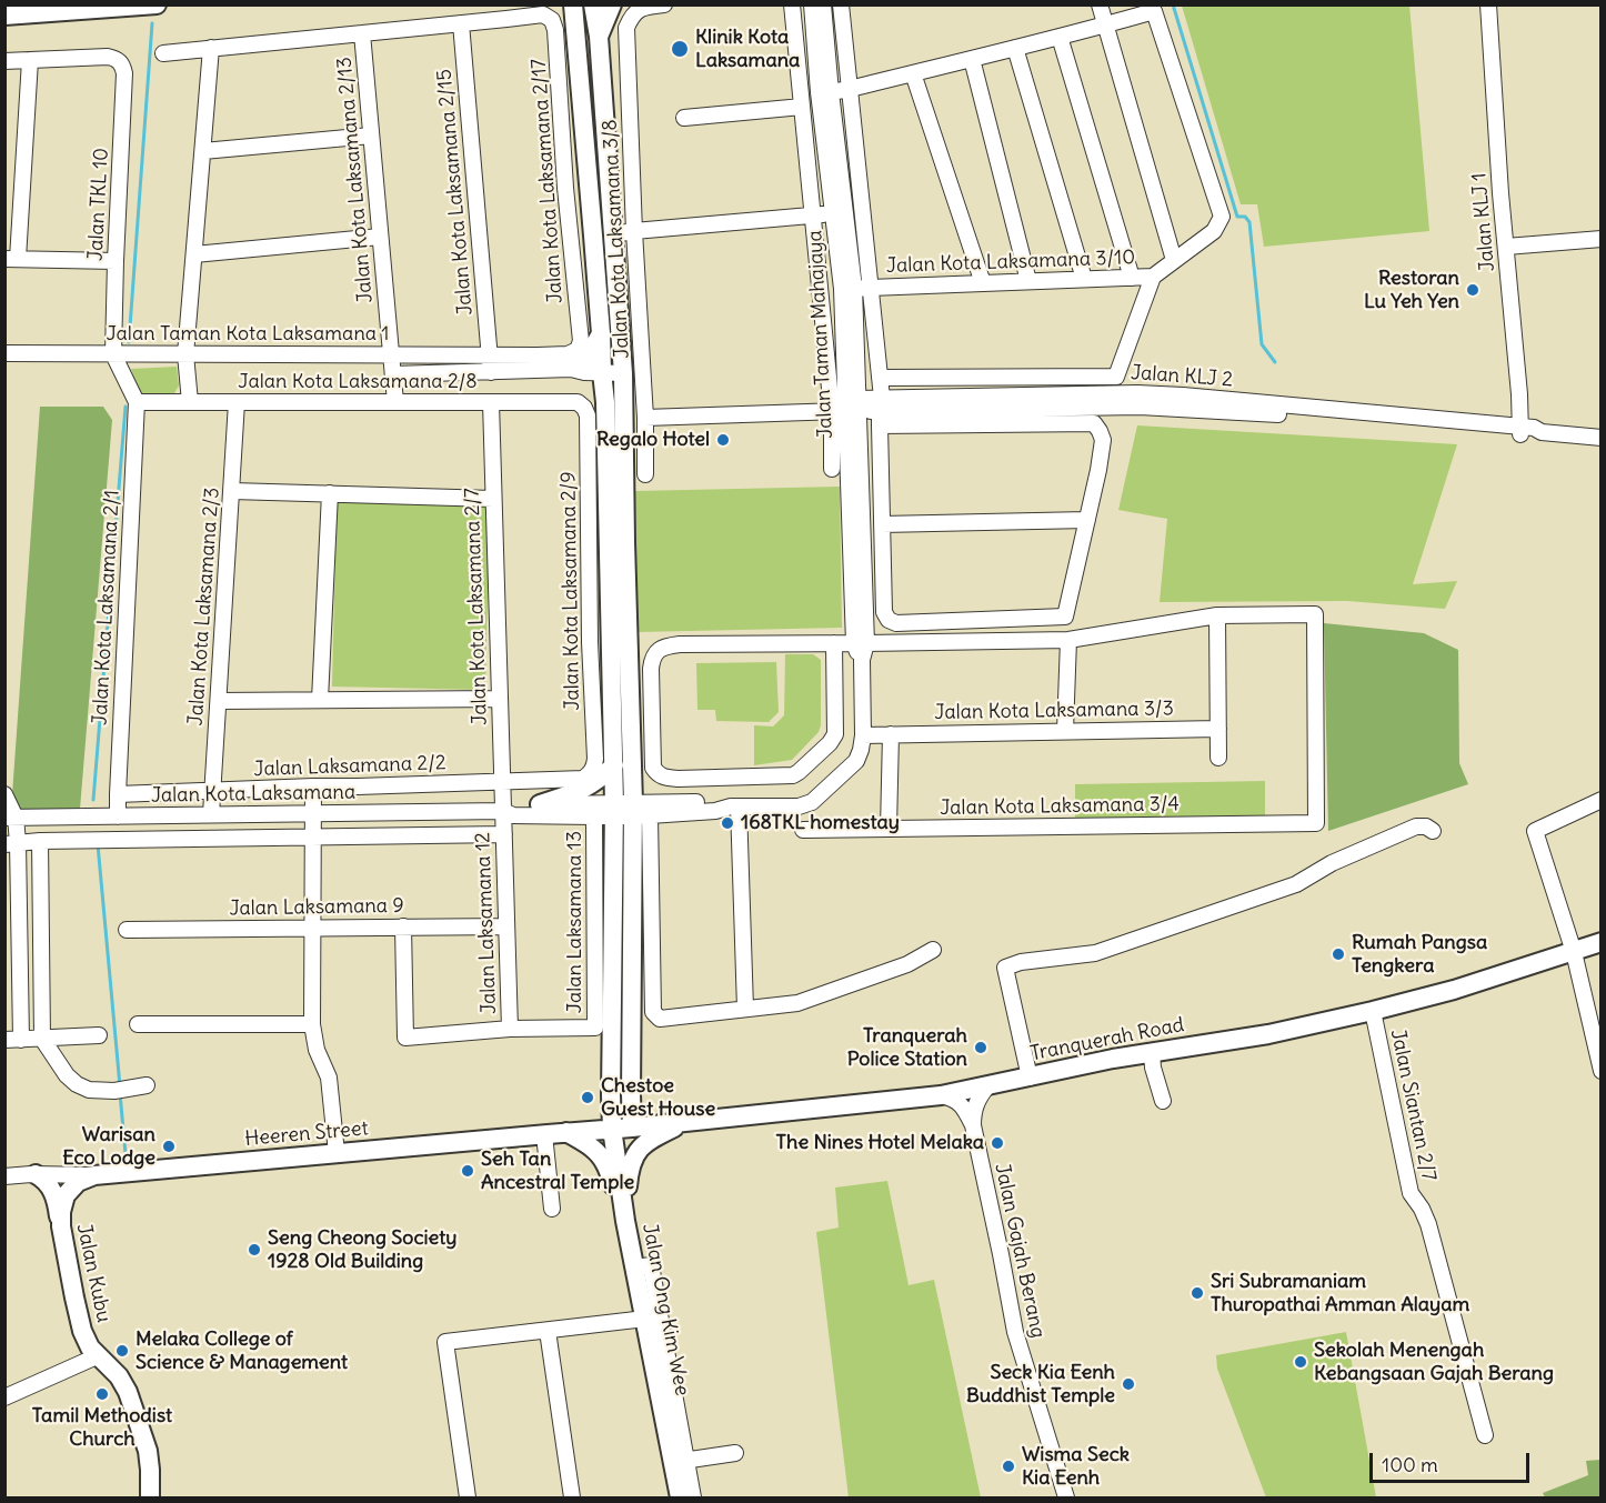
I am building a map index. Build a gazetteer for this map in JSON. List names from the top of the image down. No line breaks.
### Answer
{"streets":{"main road":["Tranquerah Road","Heeren Street","Jalan Kubu","Jalan Ong Kim Wee"],"street":["Jalan Kota Laksamana 2/13","Jalan Kota Laksamana 2/17","Jalan Kota Laksamana 2/15","Jalan TKL 10","Jalan KLJ 1","Jalan Kota Laksamana 3/8","Jalan Kota Laksamana 3/10","Jalan Taman Kota Laksamana 1","Jalan Taman Mahajaya","Jalan KLJ 2","Jalan Kota Laksamana 2/8","Jalan Kota Laksamana 2/9","Jalan Kota Laksamana 2/3","Jalan Kota Laksamana 2/7","Jalan Kota Laksamana 2/1","Jalan Kota Laksamana 3/3","Jalan Laksamana 2/2","Jalan Kota Laksamana","Jalan Kota Laksamana 3/4","Jalan Laksamana 9","Jalan Laksamana 13","Jalan Laksamana 12","Jalan Siantan 2/7","Jalan Gajah Berang"]},"crossings":[["Jalan Kota Laksamana 2/13","Jalan Taman Kota Laksamana 1"],["Jalan Kota Laksamana 2/13","Jalan Kota Laksamana 2/8"],["Jalan Kota Laksamana 2/17","Jalan Kota Laksamana 2/15"],["Jalan Kota Laksamana 2/17","Jalan Taman Kota Laksamana 1"],["Jalan Kota Laksamana 2/15","Jalan Taman Kota Laksamana 1"],["Jalan TKL 10","Jalan Taman Kota Laksamana 1"],["Jalan KLJ 1","Jalan KLJ 2"],["Jalan Kota Laksamana 3/8","Jalan KLJ 2"],["Jalan Kota Laksamana 3/10","Jalan Taman Mahajaya"],["Jalan Taman Mahajaya","Jalan KLJ 2"],["Jalan Taman Mahajaya","Jalan Kota Laksamana 3/3"],["Jalan Taman Mahajaya","Jalan Kota Laksamana"],["Jalan Taman Mahajaya","Jalan Ong Kim Wee"],["Jalan Kota Laksamana 2/8","Jalan Kota Laksamana 2/9"],["Jalan Kota Laksamana 2/8","Jalan Kota Laksamana 2/3"],["Jalan Kota Laksamana 2/8","Jalan Kota Laksamana 2/7"],["Jalan Kota Laksamana 2/8","Jalan Kota Laksamana 2/1"],["Jalan Kota Laksamana 2/9","Jalan Laksamana 2/2"],["Jalan Kota Laksamana 2/3","Jalan Laksamana 2/2"],["Jalan Kota Laksamana 2/3","Jalan Kota Laksamana"],["Jalan Kota Laksamana 2/7","Jalan Laksamana 2/2"],["Jalan Kota Laksamana 2/7","Jalan Kota Laksamana"],["Jalan Kota Laksamana 2/7","Jalan Laksamana 12"],["Jalan Kota Laksamana 2/1","Jalan Laksamana 2/2"],["Jalan Kota Laksamana 2/1","Jalan Kota Laksamana"],["Jalan Kota Laksamana","Jalan Laksamana 13"],["Jalan Kota Laksamana","Jalan Laksamana 12"],["Jalan Kota Laksamana","Jalan Ong Kim Wee"],["Jalan Laksamana 9","Jalan Laksamana 12"],["Jalan Laksamana 13","Jalan Laksamana 12"],["Tranquerah Road","Jalan Siantan 2/7"],["Tranquerah Road","Heeren Street"],["Tranquerah Road","Jalan Gajah Berang"],["Tranquerah Road","Jalan Ong Kim Wee"],["Heeren Street","Jalan Kubu"],["Heeren Street","Jalan Ong Kim Wee"]],"places":["Klinik Kota Laksamana","Restoran Lu Yeh Yen","Regalo Hotel","168TKL homestay","Rumah Pangsa Tengkera","Tranquerah Police Station","Chestoe Guest House","The Nines Hotel Melaka","Warisan Eco Lodge","Seh Tan Ancestral Temple","Seng Cheong Society 1928 Old Building","Sri Subramaniam Thuropathai Amman Alayam","Melaka College of Science & Management","Sekolah Menengah Kebangsaan Gajah Berang","Seck Kia Eenh Buddhist Temple","Tamil Methodist Church","Wisma Seck Kia Eenh"],"scale_bar":"100 m"}
